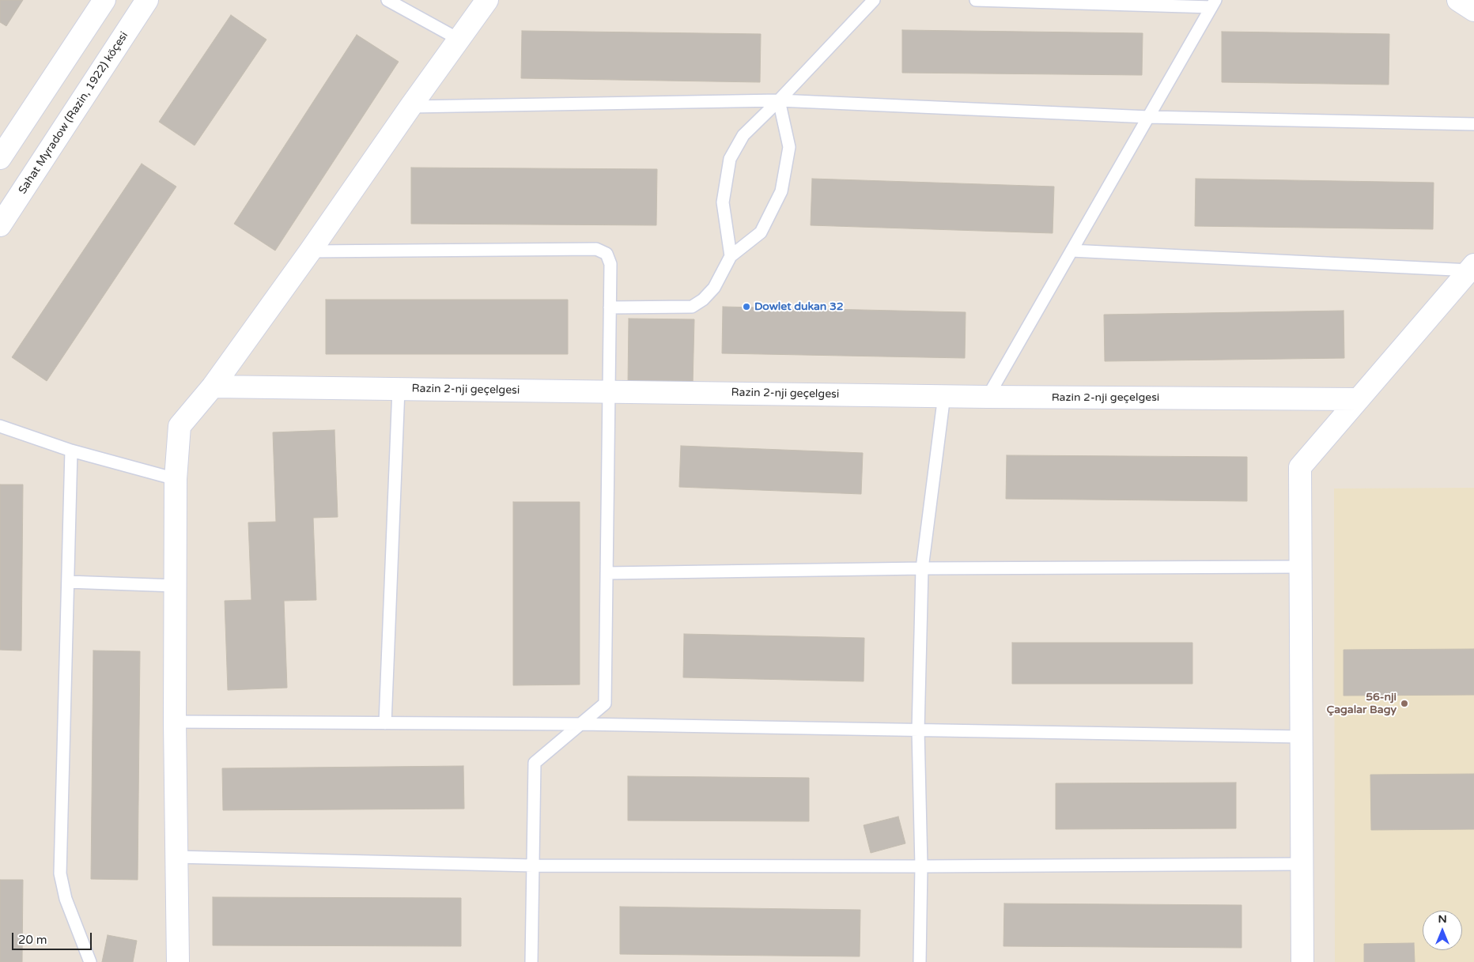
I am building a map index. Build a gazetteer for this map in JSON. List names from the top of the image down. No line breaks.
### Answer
{"streets":{"street":["Sahat Myradow (Razin, 1922) köçesi","Razin 2-nji geçelgesi"]},"places":["Dowlet dukan 32","56-nji Çagalar Bagy"],"scale_bar":"20 m","north":"top"}
